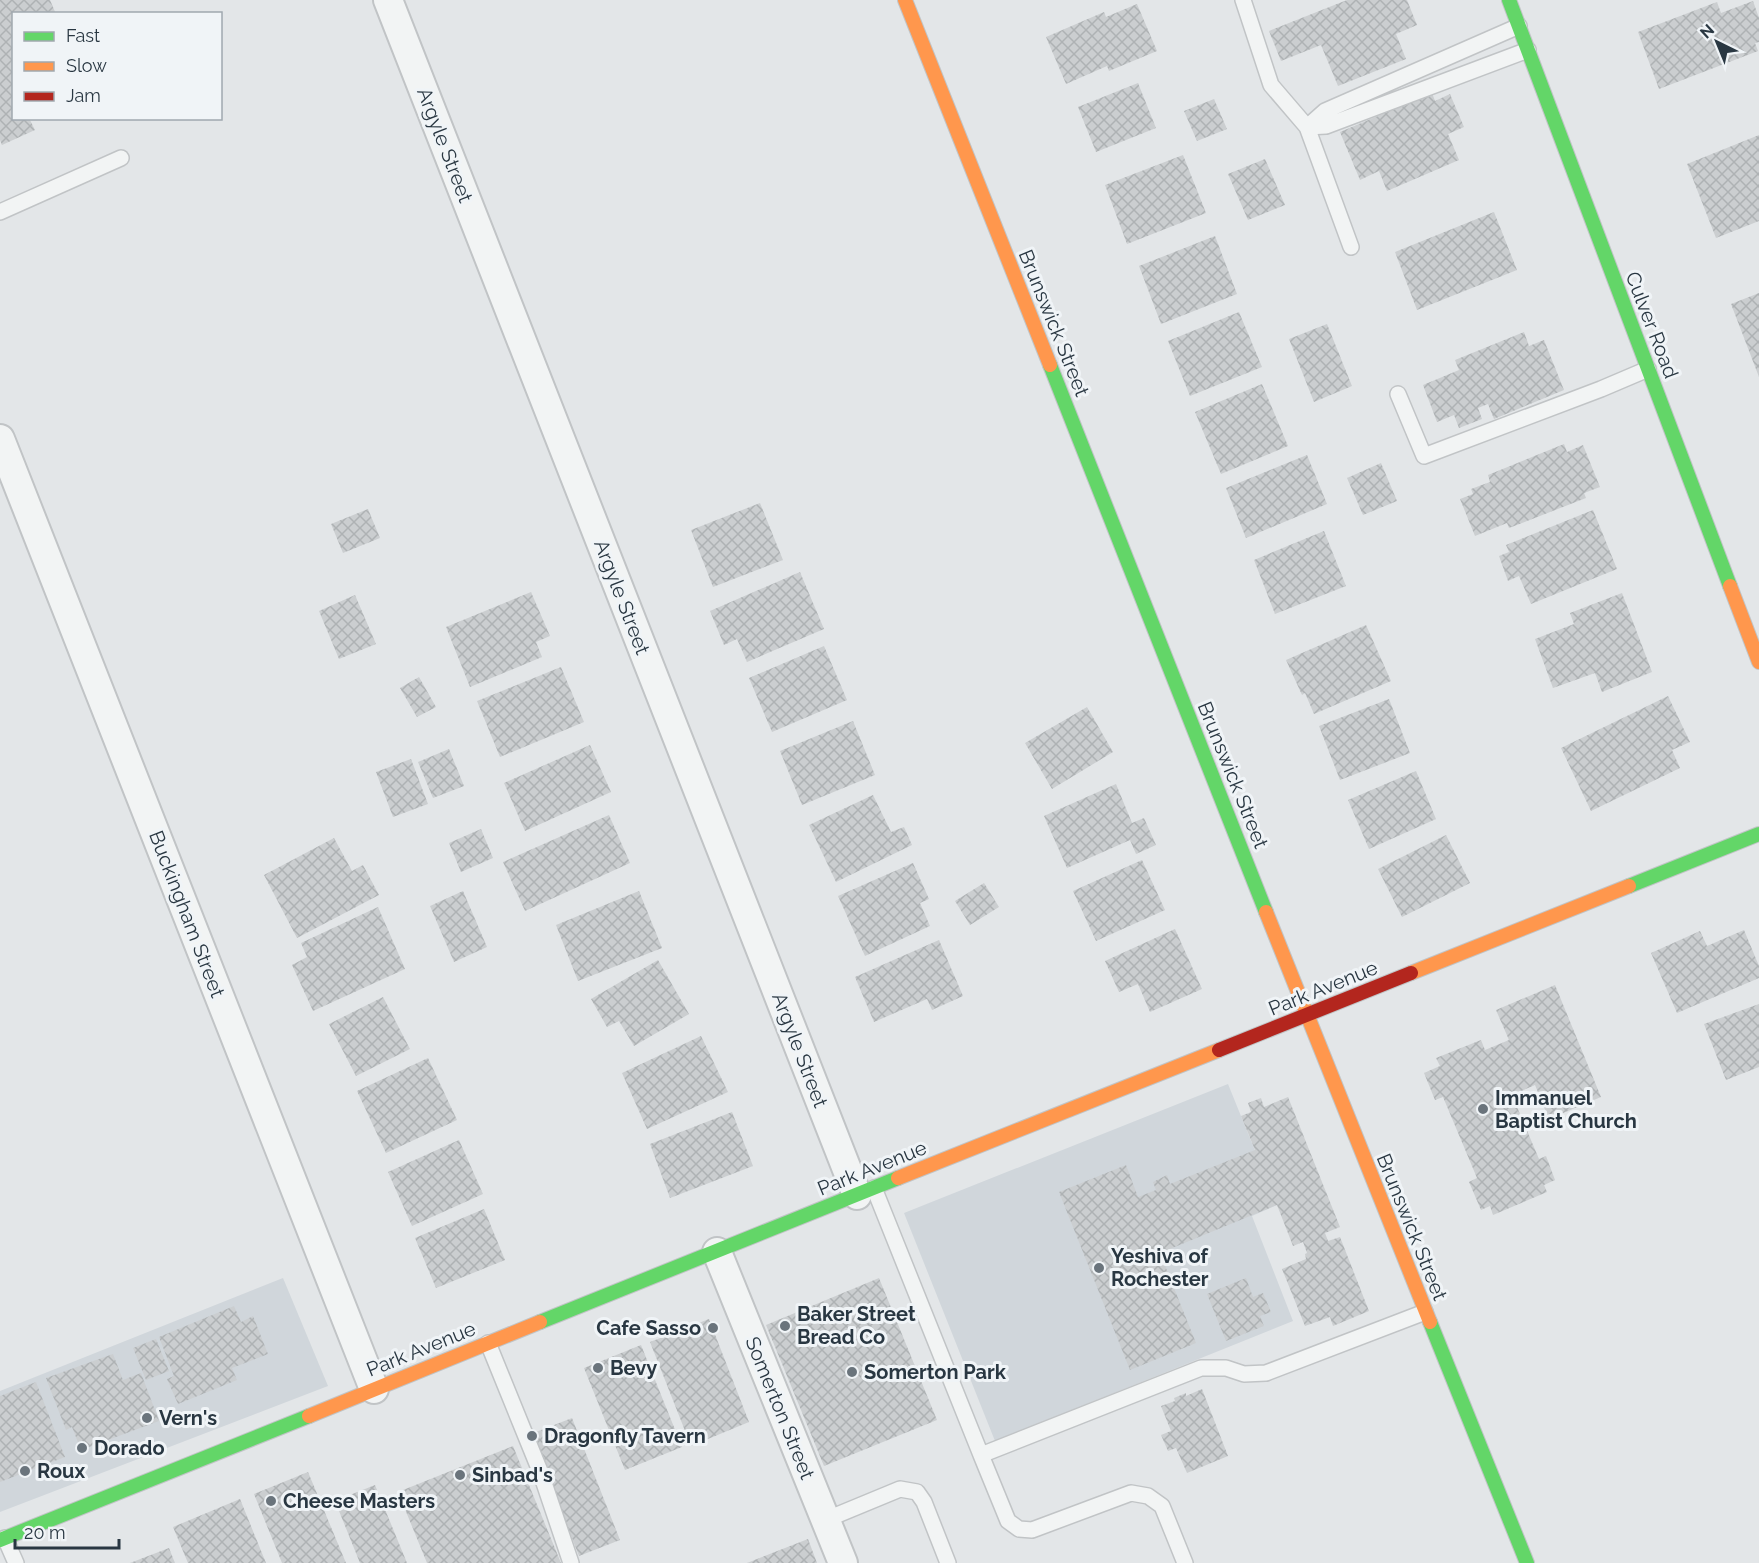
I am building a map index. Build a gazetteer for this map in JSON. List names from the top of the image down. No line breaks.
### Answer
{"streets":{"street":["Argyle Street","Brunswick Street","Culver Road","Buckingham Street","Park Avenue","Somerton Street"]},"crossings":[["Argyle Street","Park Avenue"],["Brunswick Street","Park Avenue"],["Buckingham Street","Park Avenue"],["Park Avenue","Somerton Street"]],"places":["Immanuel Baptist Church","Yeshiva of Rochester","Baker Street Bread Co","Cafe Sasso","Bevy","Somerton Park","Vern's","Dragonfly Tavern","Dorado","Roux","Sinbad's","Cheese Masters"],"legend":["Fast","Slow","Jam"],"scale_bar":"20 m","north":"top left"}
